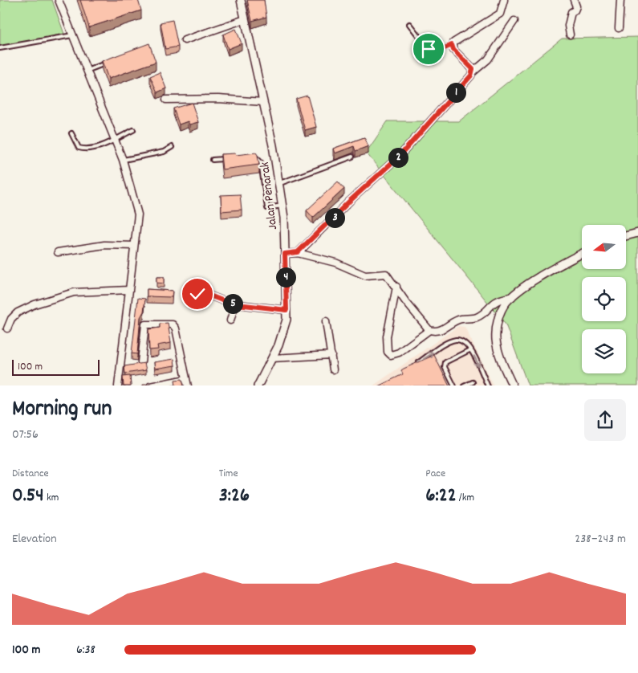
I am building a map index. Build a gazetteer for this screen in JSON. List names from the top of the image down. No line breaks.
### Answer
{"streets":{"street":["Jalan Penarak"]},"scale_bar":"100 m","north":"left","page":{"pins":["1","2","3","4","5"],"scale":"100 m","heading":["Morning run","07:56"],"stats":[["Distance","0.54 km"],["Time","3:26"],["Pace","6:22 /km"]],"chart":["Elevation","238–243 m"],"list":[{"name":"100 m","note":"6:38"}]}}
